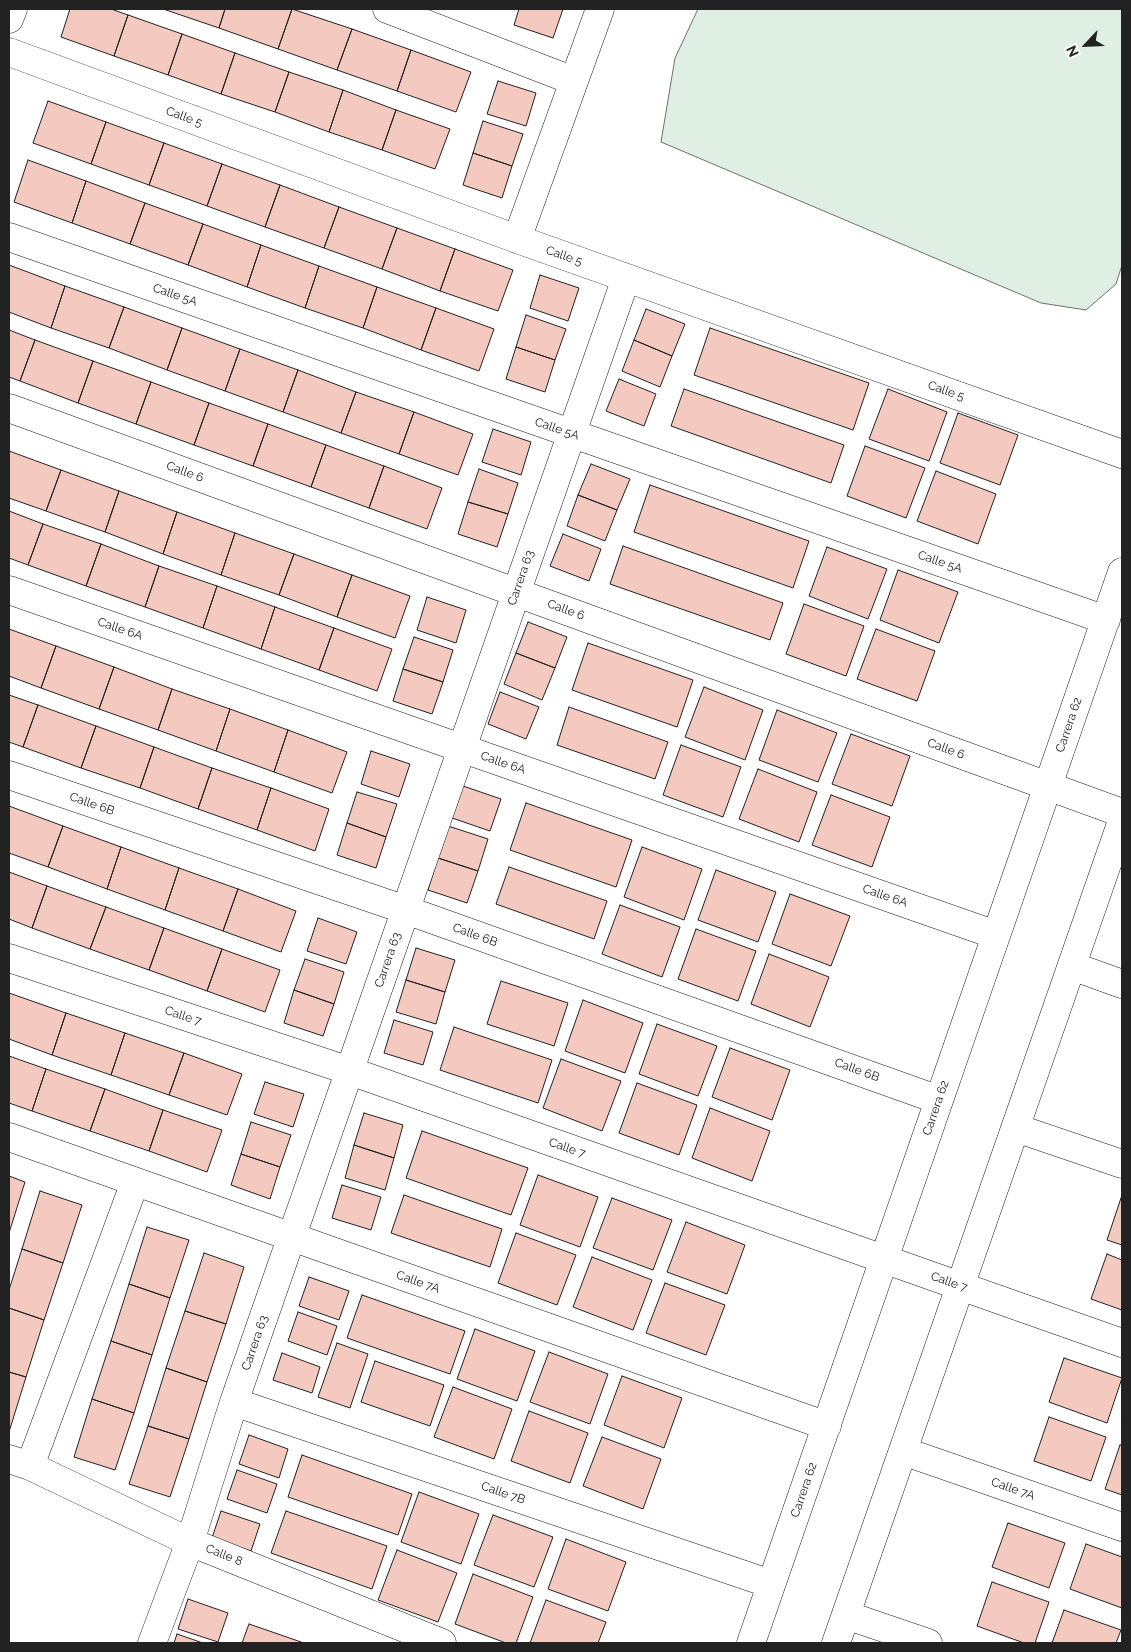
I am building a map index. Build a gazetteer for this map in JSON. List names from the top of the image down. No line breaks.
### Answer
{"streets":{"street":["Calle 5","Calle 5A","Calle 6","Carrera 63","Calle 6A","Carrera 62","Calle 6B","Calle 7","Calle 7A","Calle 7B","Calle 8"]},"crossings":[["Calle 5","Carrera 63"],["Calle 5A","Carrera 63"],["Calle 5A","Carrera 62"],["Calle 6","Carrera 63"],["Calle 6","Carrera 62"],["Carrera 63","Calle 6A"],["Carrera 63","Calle 6B"],["Carrera 63","Calle 7"],["Carrera 63","Calle 7A"],["Carrera 63","Calle 7B"],["Carrera 63","Calle 8"],["Calle 6A","Carrera 62"],["Carrera 62","Calle 6B"],["Carrera 62","Calle 7"],["Carrera 62","Calle 7A"],["Carrera 62","Calle 7B"]],"north":"bottom left"}
